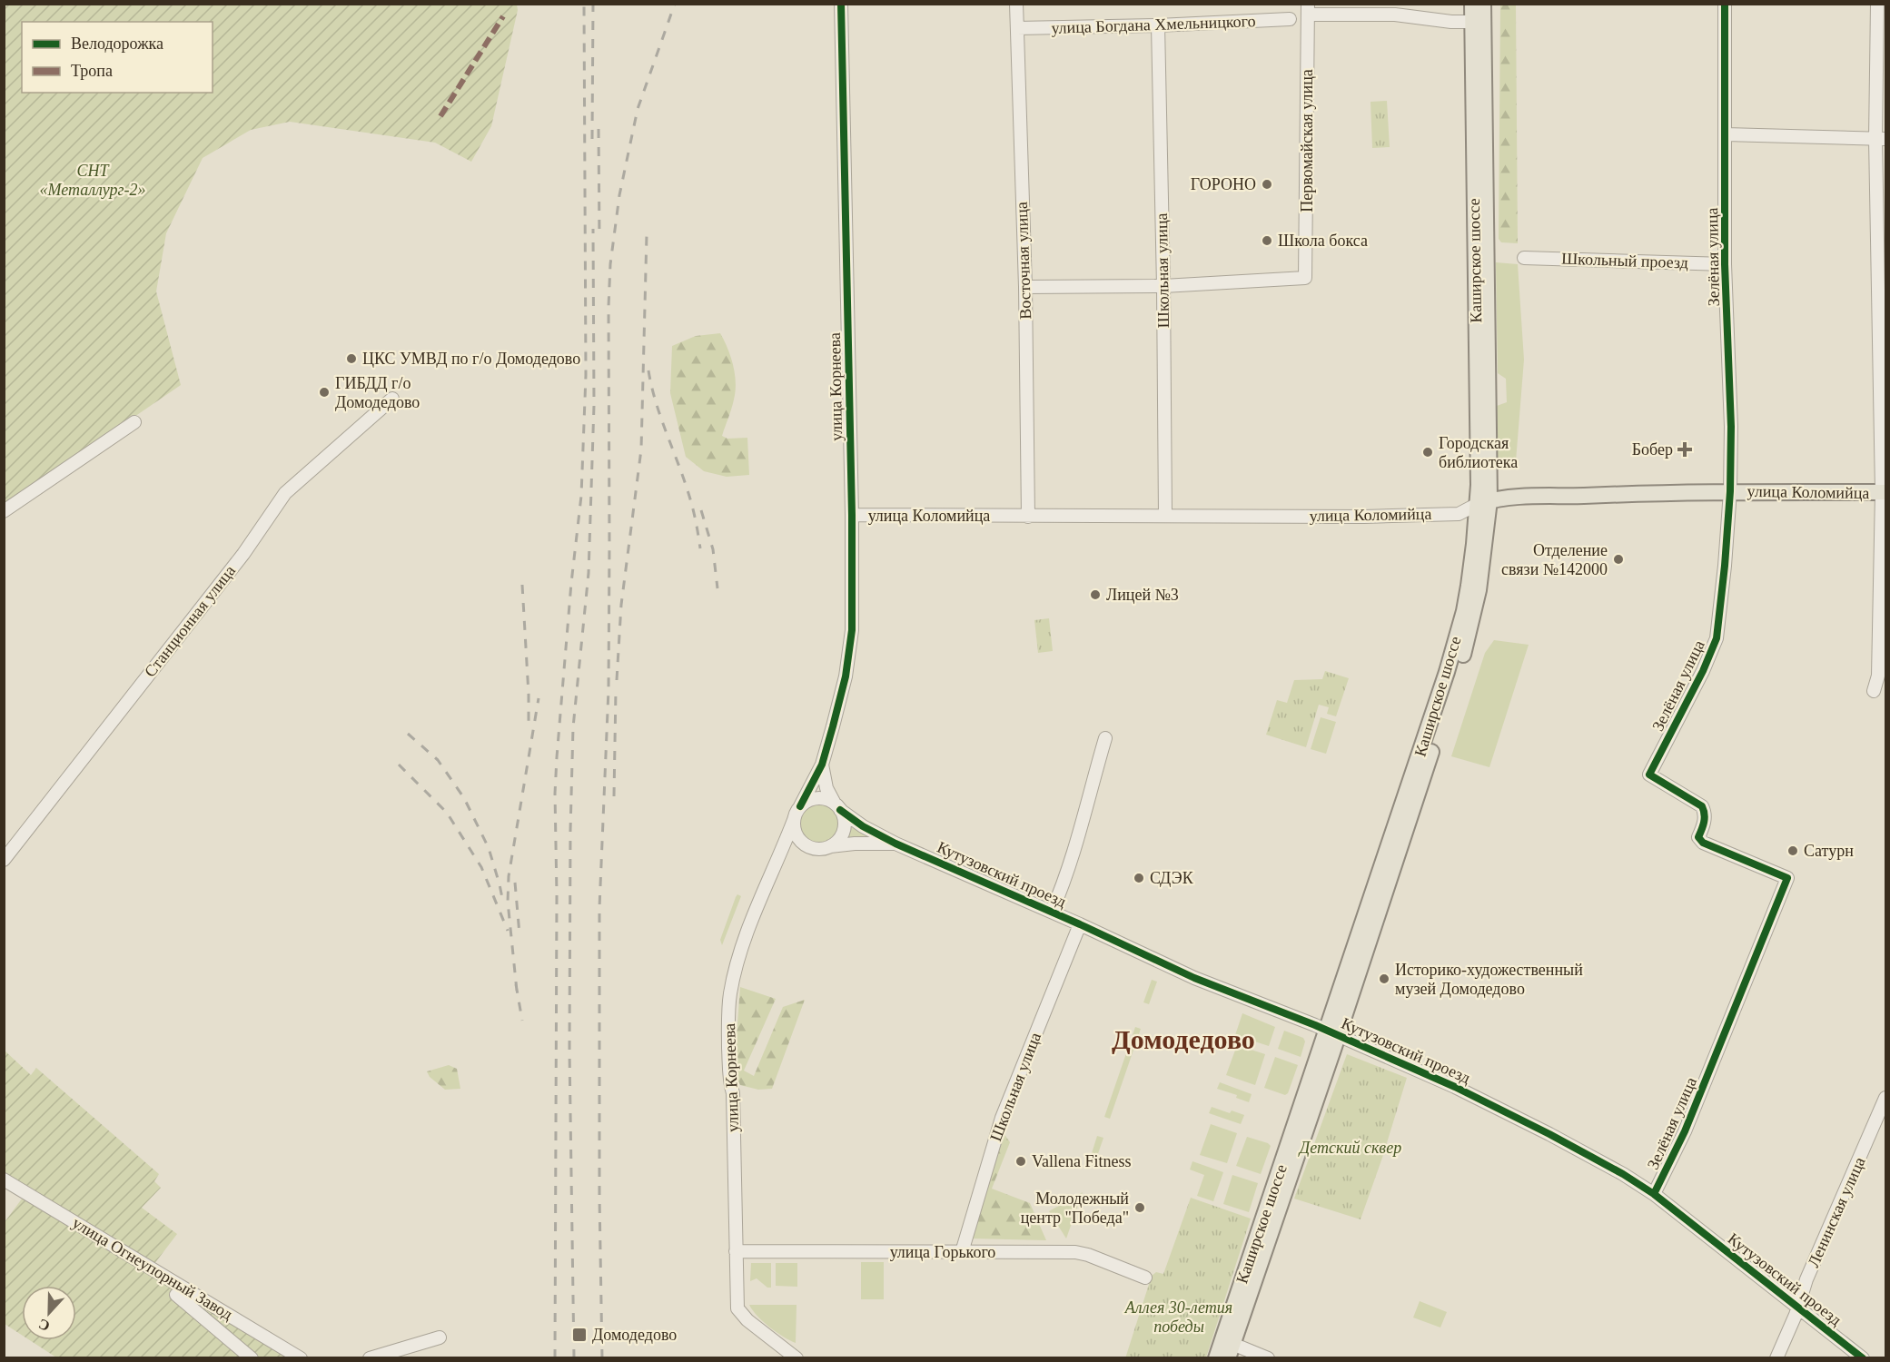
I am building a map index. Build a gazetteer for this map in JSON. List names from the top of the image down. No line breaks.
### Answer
{"streets":{"main road":["Каширское шоссе","улица Коломийца"],"street":["улица Богдана Хмельницкого","Первомайская улица","Зелёная улица","Восточная улица","Школьный проезд","Школьная улица","улица Корнеева","Станционная улица","Кутузовский проезд","Ленинская улица","улица Горького","улица Огнеупорный Завод"]},"crossings":[["улица Богдана Хмельницкого","Восточная улица"],["улица Богдана Хмельницкого","Школьная улица"],["Первомайская улица","Школьная улица"],["Зелёная улица","Школьный проезд"],["Зелёная улица","улица Коломийца"],["Зелёная улица","Кутузовский проезд"],["Восточная улица","улица Коломийца"],["Каширское шоссе","улица Коломийца"],["Каширское шоссе","Кутузовский проезд"],["Школьная улица","улица Коломийца"],["Школьная улица","Кутузовский проезд"],["Школьная улица","улица Горького"],["улица Корнеева","улица Коломийца"],["улица Корнеева","Кутузовский проезд"],["улица Корнеева","улица Горького"],["Кутузовский проезд","Ленинская улица"]],"districts":["Домодедово"],"parks":["СНТ «Металлург-2»","Детский сквер","Аллея 30-летия победы"],"places":{"other":["ГОРОНО","Школа бокса","ЦКС УМВД по г/о Домодедово","ГИБДД г/о Домодедово","Городская библиотека","Отделение связи №142000","Лицей №3","Сатурн","СДЭК","Историко-художественный музей Домодедово","Vallena Fitness","Молодежный центр \"Победа\""],"health":["Бобер"],"transit":["Домодедово"]},"legend":["Велодорожка","Тропа"],"north":"bottom"}
